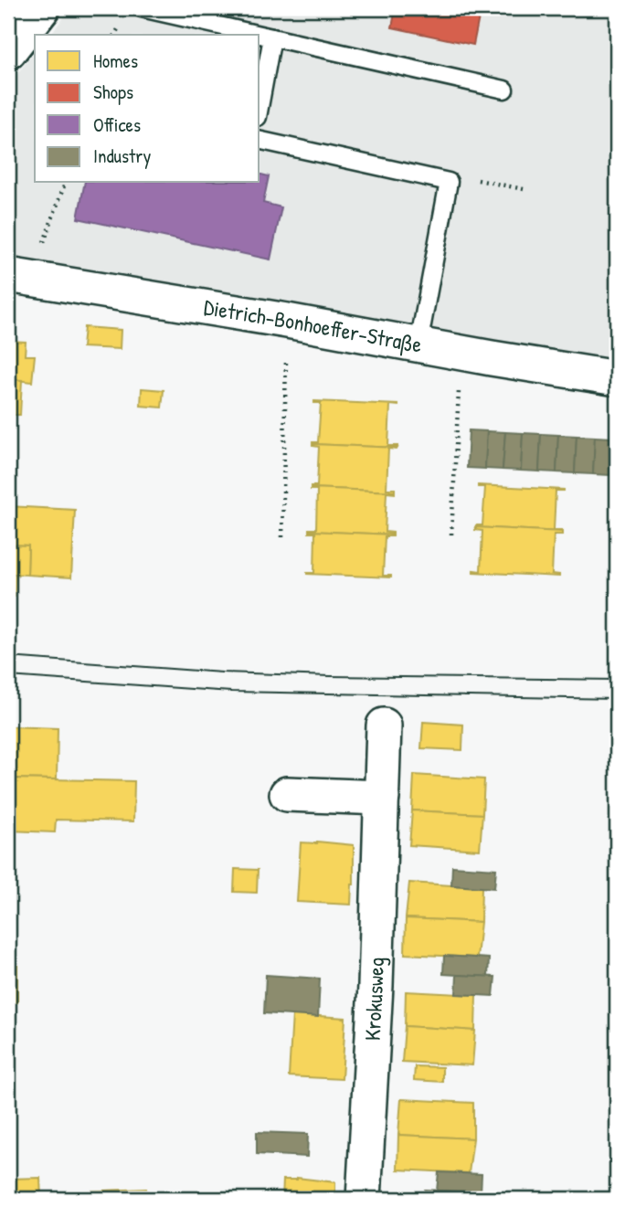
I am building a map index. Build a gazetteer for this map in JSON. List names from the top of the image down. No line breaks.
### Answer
{"streets":{"street":["Dietrich-Bonhoeffer-Straße","Krokusweg"]},"legend":["Homes","Shops","Offices","Industry"]}
